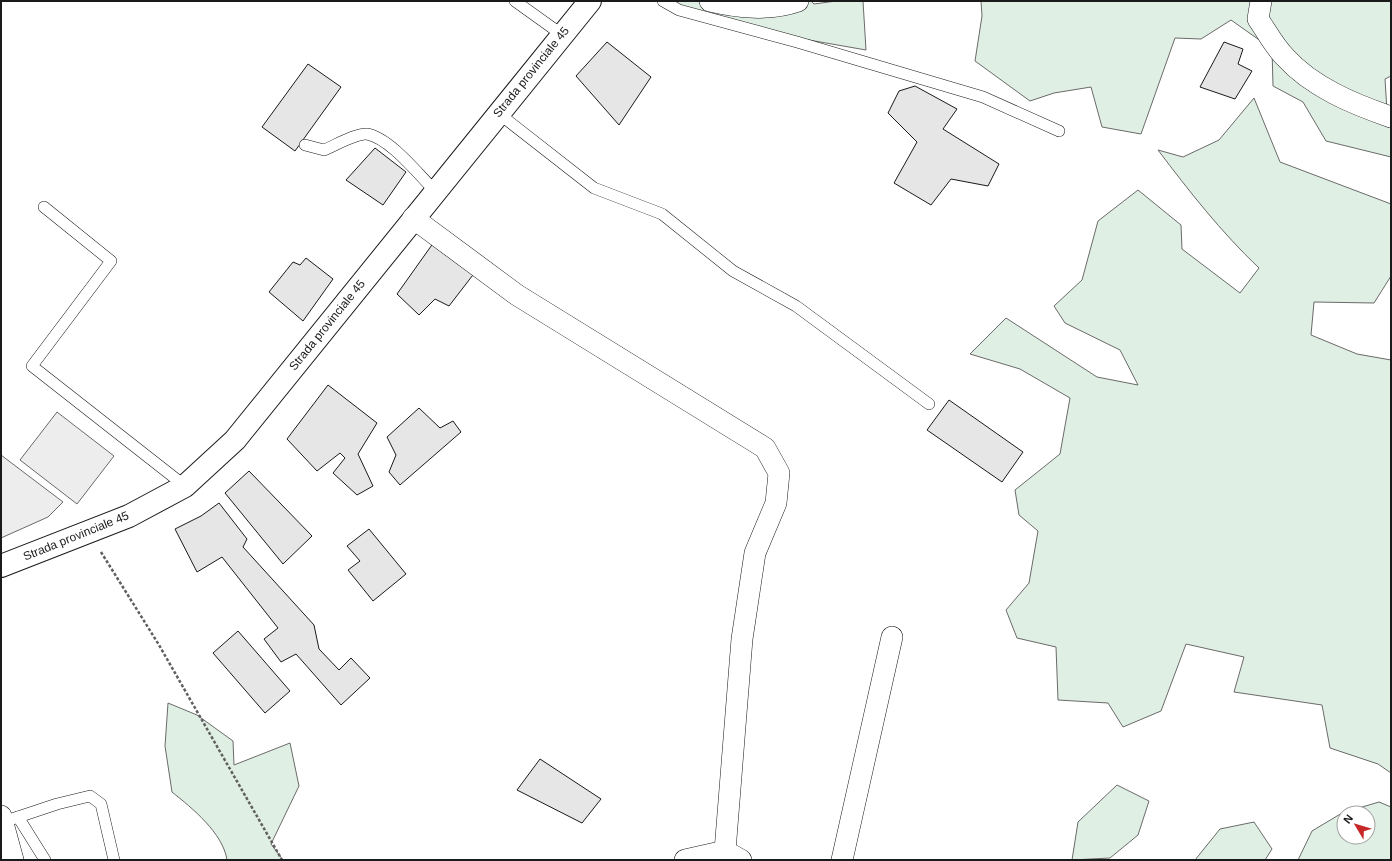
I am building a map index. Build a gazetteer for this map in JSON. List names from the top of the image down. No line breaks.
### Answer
{"streets":{"main road":["Strada provinciale 45"]},"north":"top left"}
